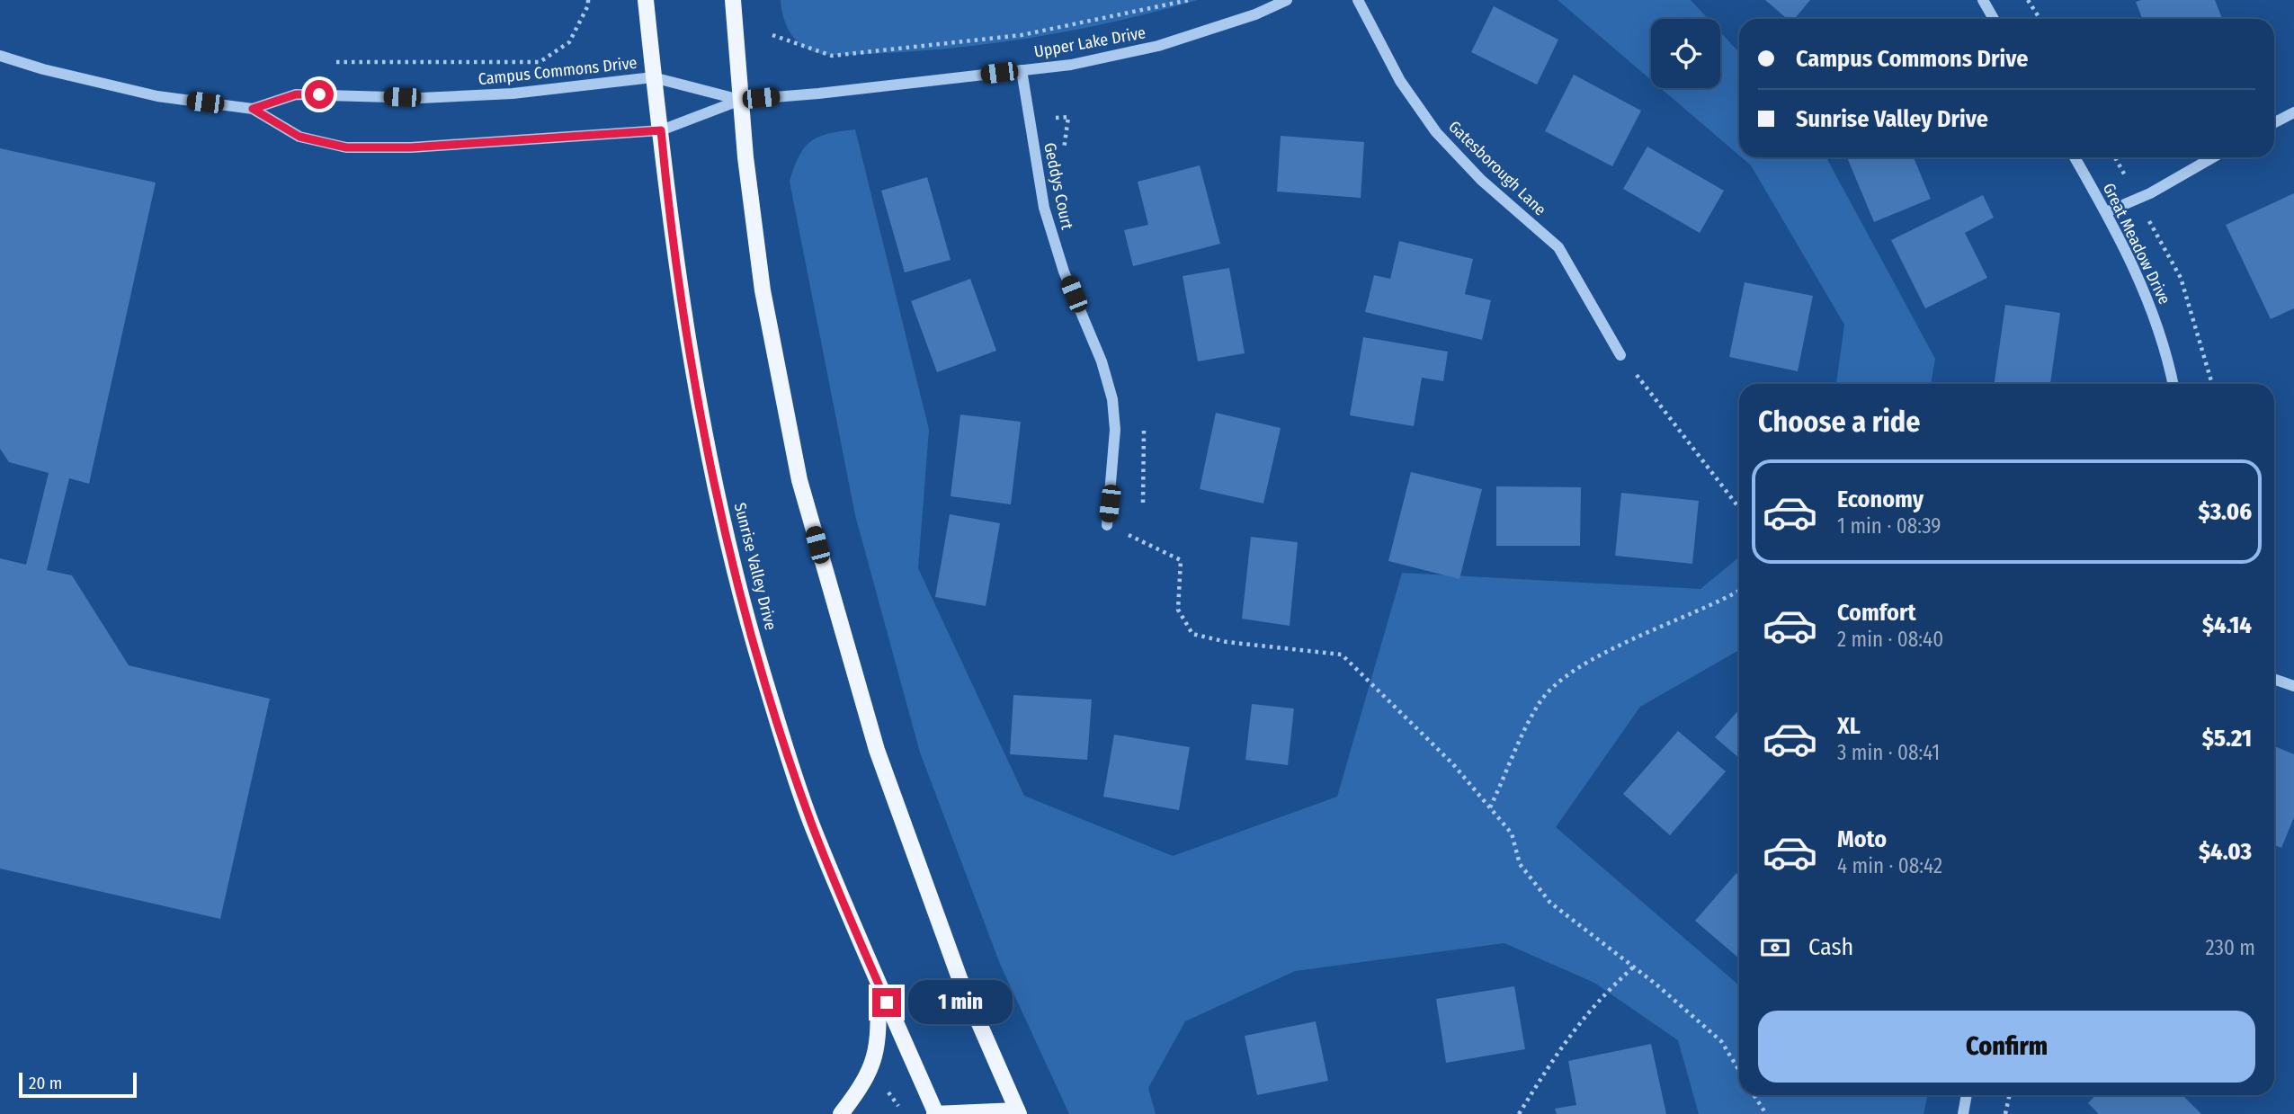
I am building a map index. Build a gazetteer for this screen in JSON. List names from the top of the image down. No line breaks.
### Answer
{"streets":{"main road":["Sunrise Valley Drive"],"street":["Upper Lake Drive","Campus Commons Drive","Gatesborough Lane","Geddys Court","Great Meadow Drive"]},"crossings":[["Upper Lake Drive","Campus Commons Drive"],["Upper Lake Drive","Geddys Court"],["Campus Commons Drive","Sunrise Valley Drive"]],"scale_bar":"20 m","page":{"banner":["Campus Commons Drive","Sunrise Valley Drive"],"heading":"Choose a ride","list":[{"name":"Economy","note":"1 min · 08:39","value":"$3.06"},{"name":"Comfort","note":"2 min · 08:40","value":"$4.14"},{"name":"XL","note":"3 min · 08:41","value":"$5.21"},{"name":"Moto","note":"4 min · 08:42","value":"$4.03"}],"pay":["Cash","230 m"],"bubble":"1 min","buttons":"Confirm","scale":"20 m"}}
